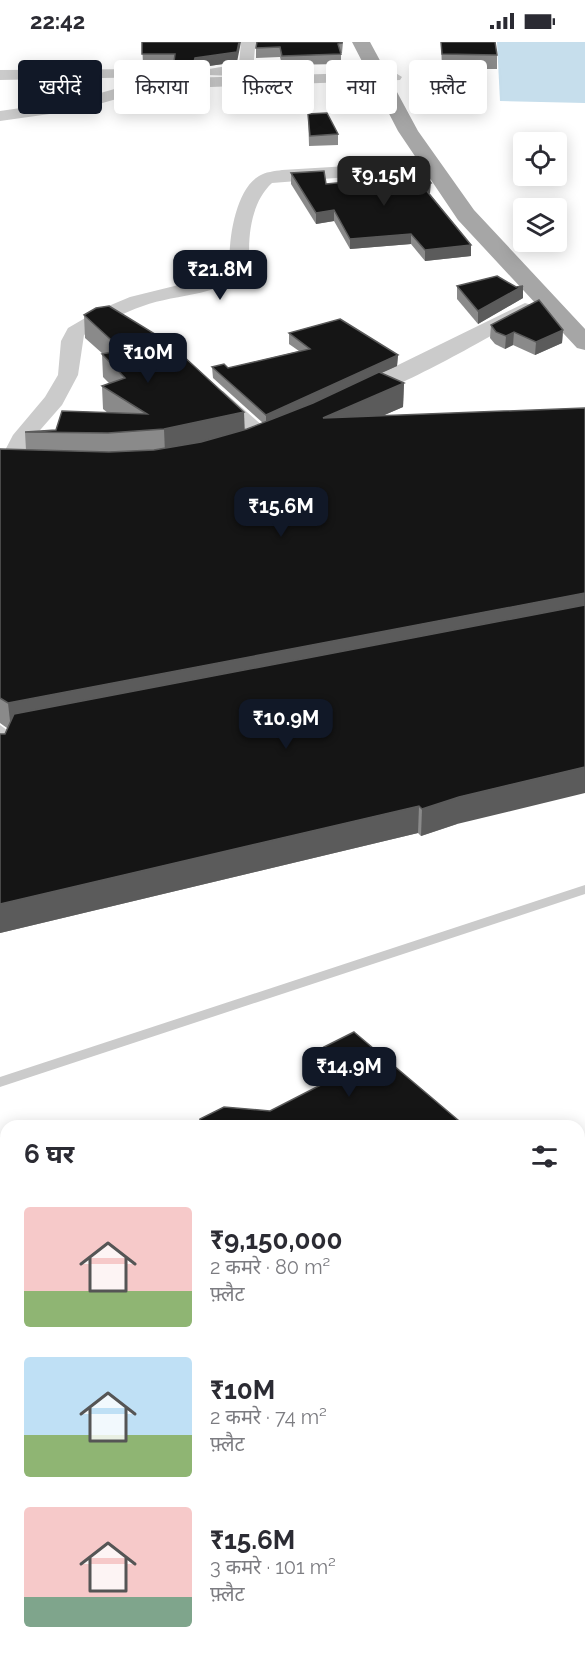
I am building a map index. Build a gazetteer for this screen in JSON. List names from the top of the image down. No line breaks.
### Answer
{"page":{"status":"22:42","chip":["खरीदें","किराया","फ़िल्टर","नया","फ़्लैट"],"price":["₹9.15M","₹21.8M","₹10M","₹15.6M","₹10.9M","₹14.9M"],"heading":"6 घर","list":[{"name":"₹9,150,000","note":"2 कमरे · 80 m² · फ़्लैट"},{"name":"₹10M","note":"2 कमरे · 74 m² · फ़्लैट"},{"name":"₹15.6M","note":"3 कमरे · 101 m² · फ़्लैट"}]}}
